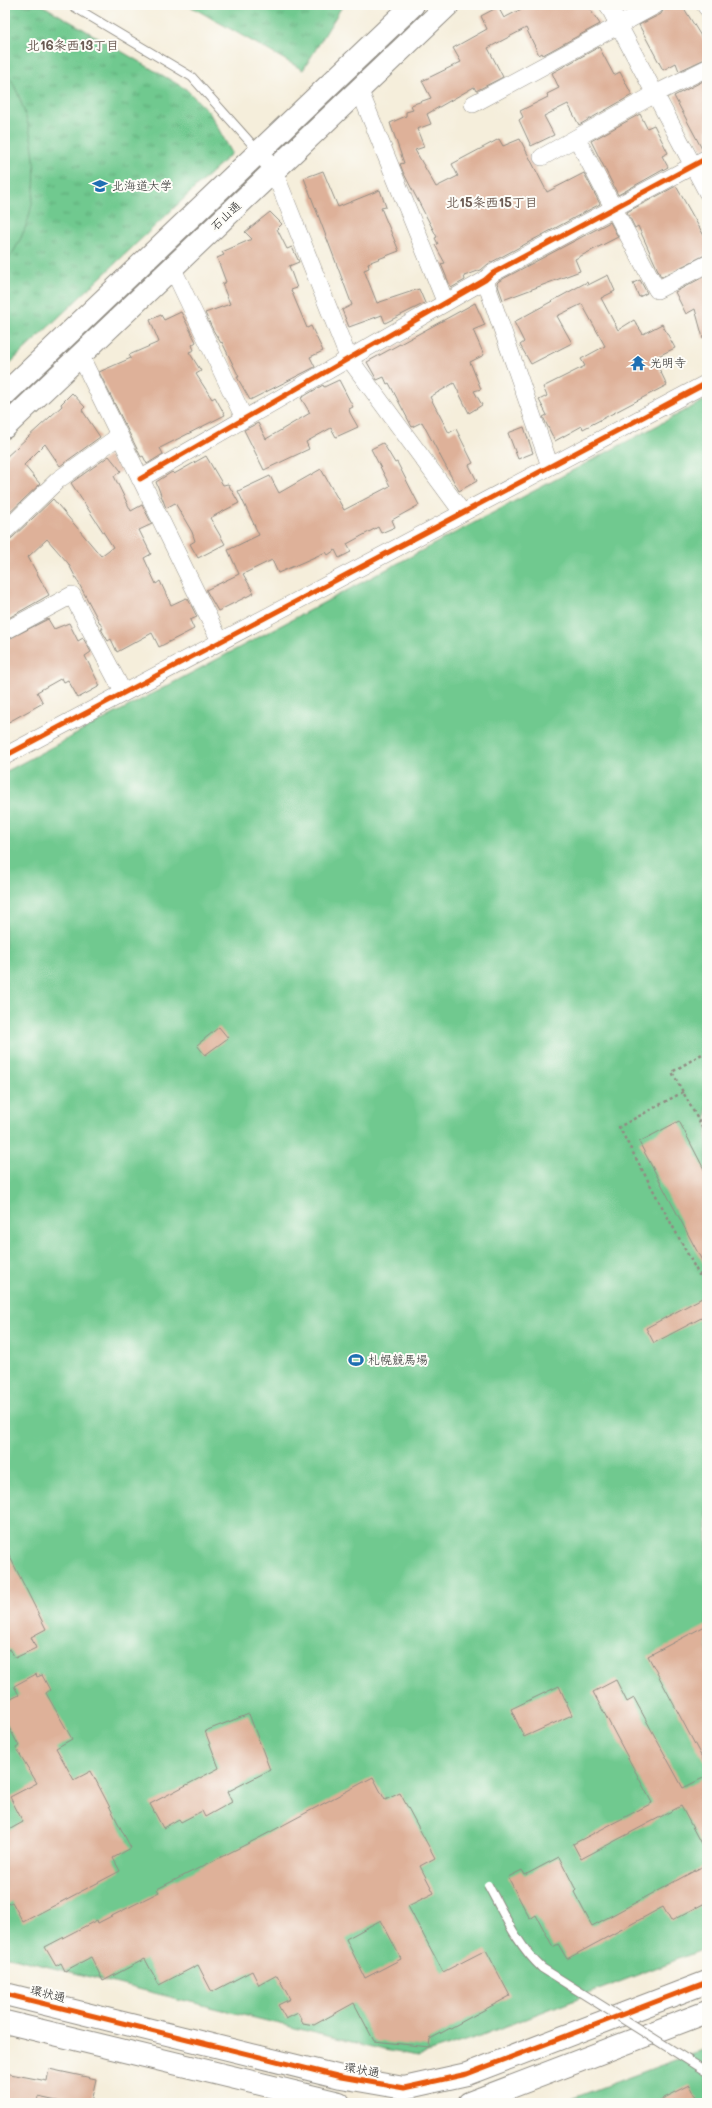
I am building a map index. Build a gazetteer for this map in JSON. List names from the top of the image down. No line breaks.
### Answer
{"streets":{"street":["石山通","環状通"]},"districts":["北16条西13丁目","北15条西15丁目"],"places":{"school or university":["北海道大学"],"temple":["光明寺"],"sports":["札幌競馬場"]}}
